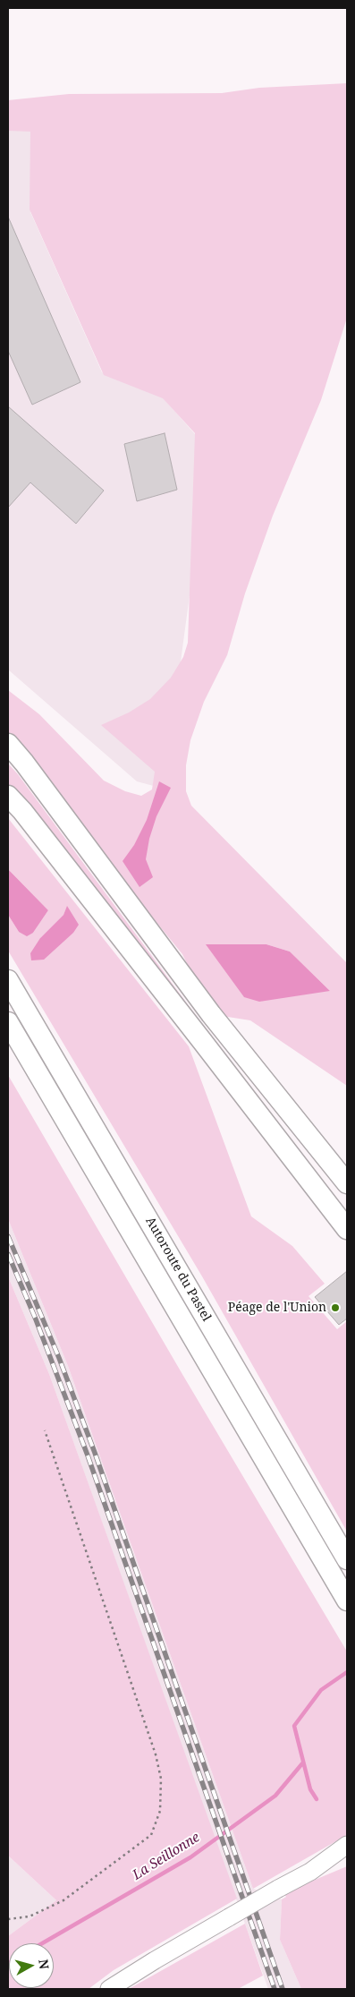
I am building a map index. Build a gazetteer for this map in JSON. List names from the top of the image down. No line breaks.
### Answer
{"streets":{"highway":["Autoroute du Pastel"]},"water":["La Seillonne"],"places":["Péage de l'Union"],"north":"right"}
